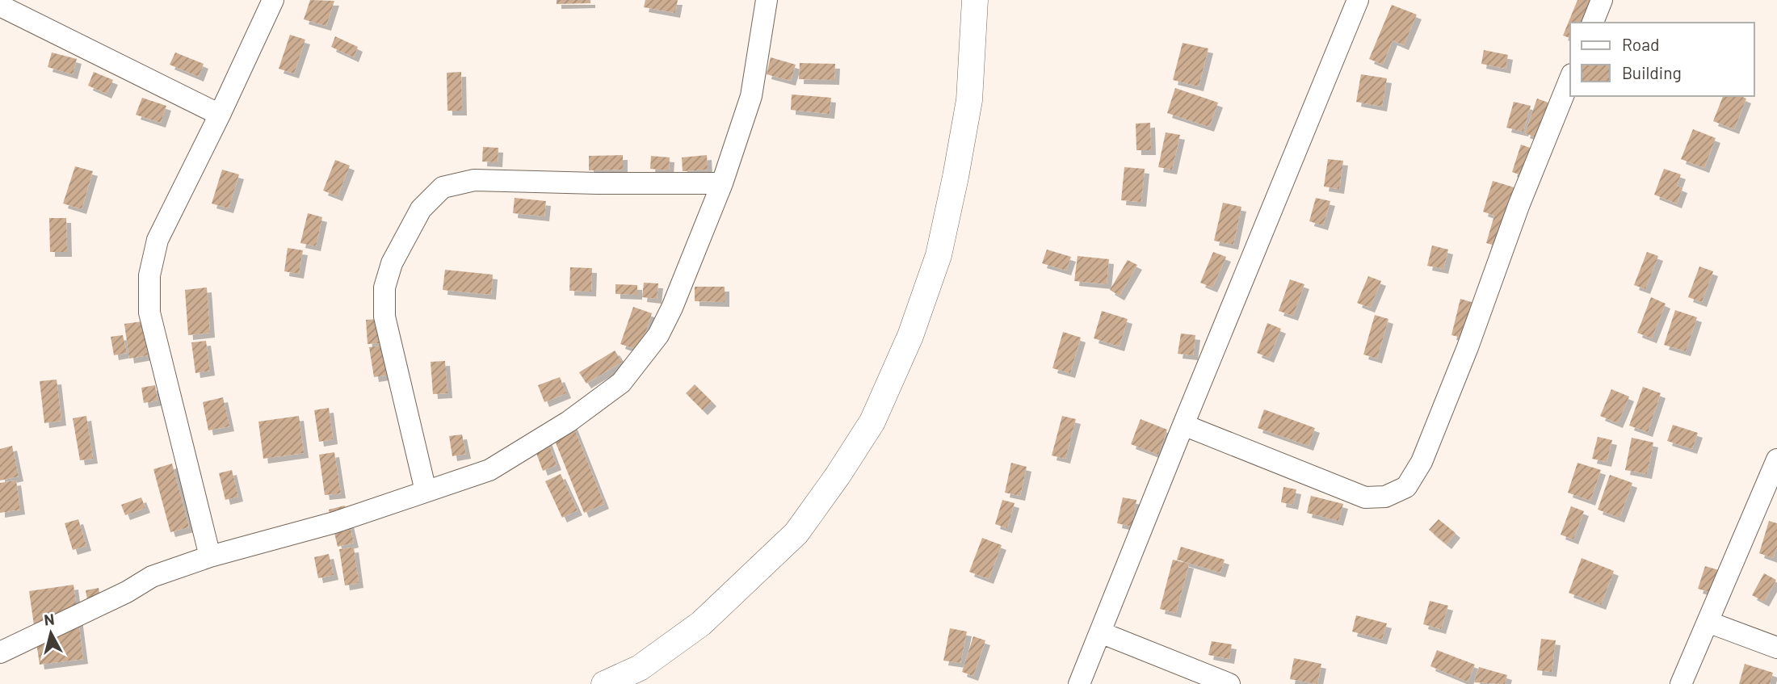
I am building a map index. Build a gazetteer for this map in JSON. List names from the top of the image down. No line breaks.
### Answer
{"legend":["Road","Building"],"north":"top"}
